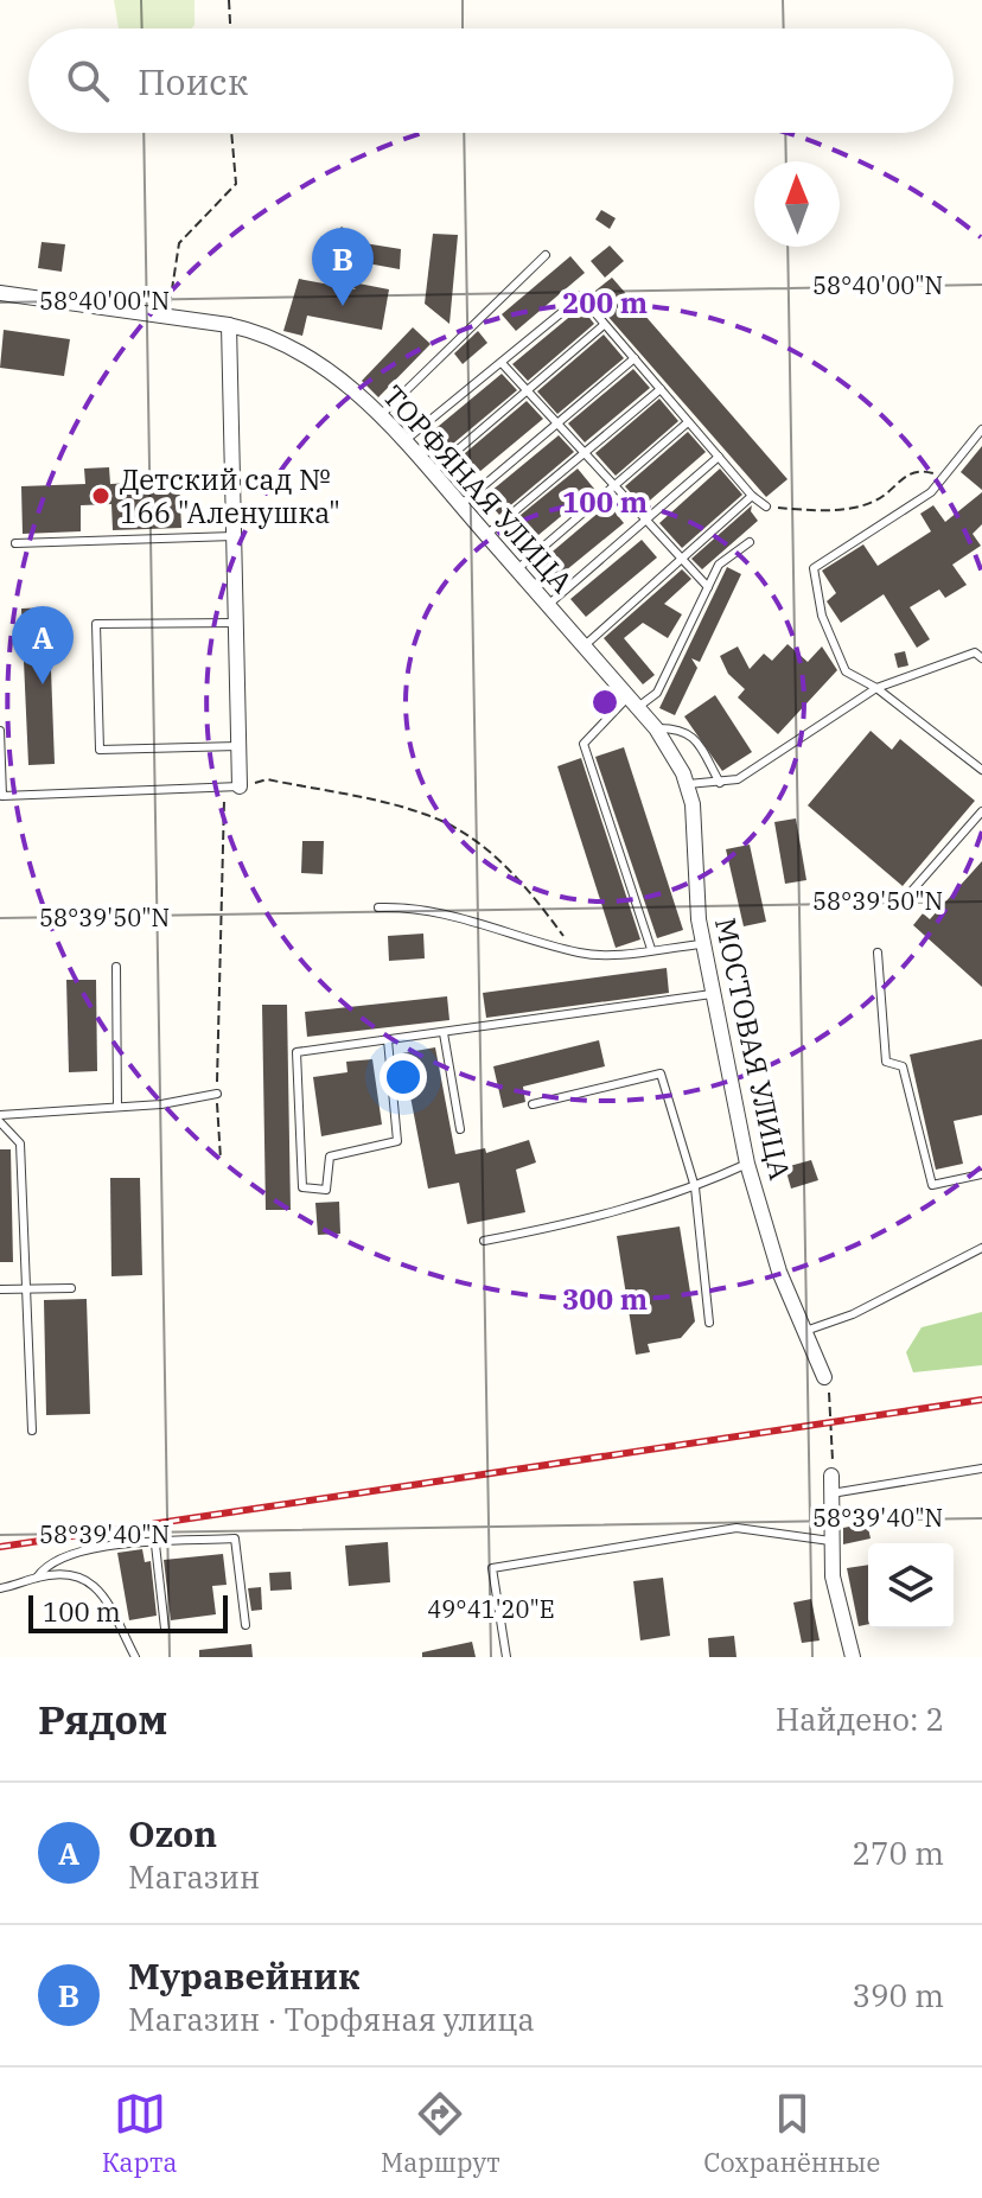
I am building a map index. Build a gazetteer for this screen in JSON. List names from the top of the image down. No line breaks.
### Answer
{"streets":{"street":["ТОРФЯНАЯ УЛИЦА","МОСТОВАЯ УЛИЦА"]},"crossings":[["ТОРФЯНАЯ УЛИЦА","МОСТОВАЯ УЛИЦА"]],"places":["Детский сад № 166 \"Аленушка\""],"scale_bar":"100 m","north":"top","page":{"search":"Поиск","pins":["B","A"],"scale":"100 m","heading":["Рядом","Найдено: 2"],"list":[{"mark":"A","name":"Ozon","note":"Магазин","value":"270 m"},{"mark":"B","name":"Муравейник","note":"Магазин · Торфяная улица","value":"390 m"}],"nav":["Карта","Маршрут","Сохранённые"]},"coordinates":["58°40'00\"N","58°39'50\"N","58°39'40\"N","49°41'20\"E"],"rings":["200 m","100 m","300 m"]}
